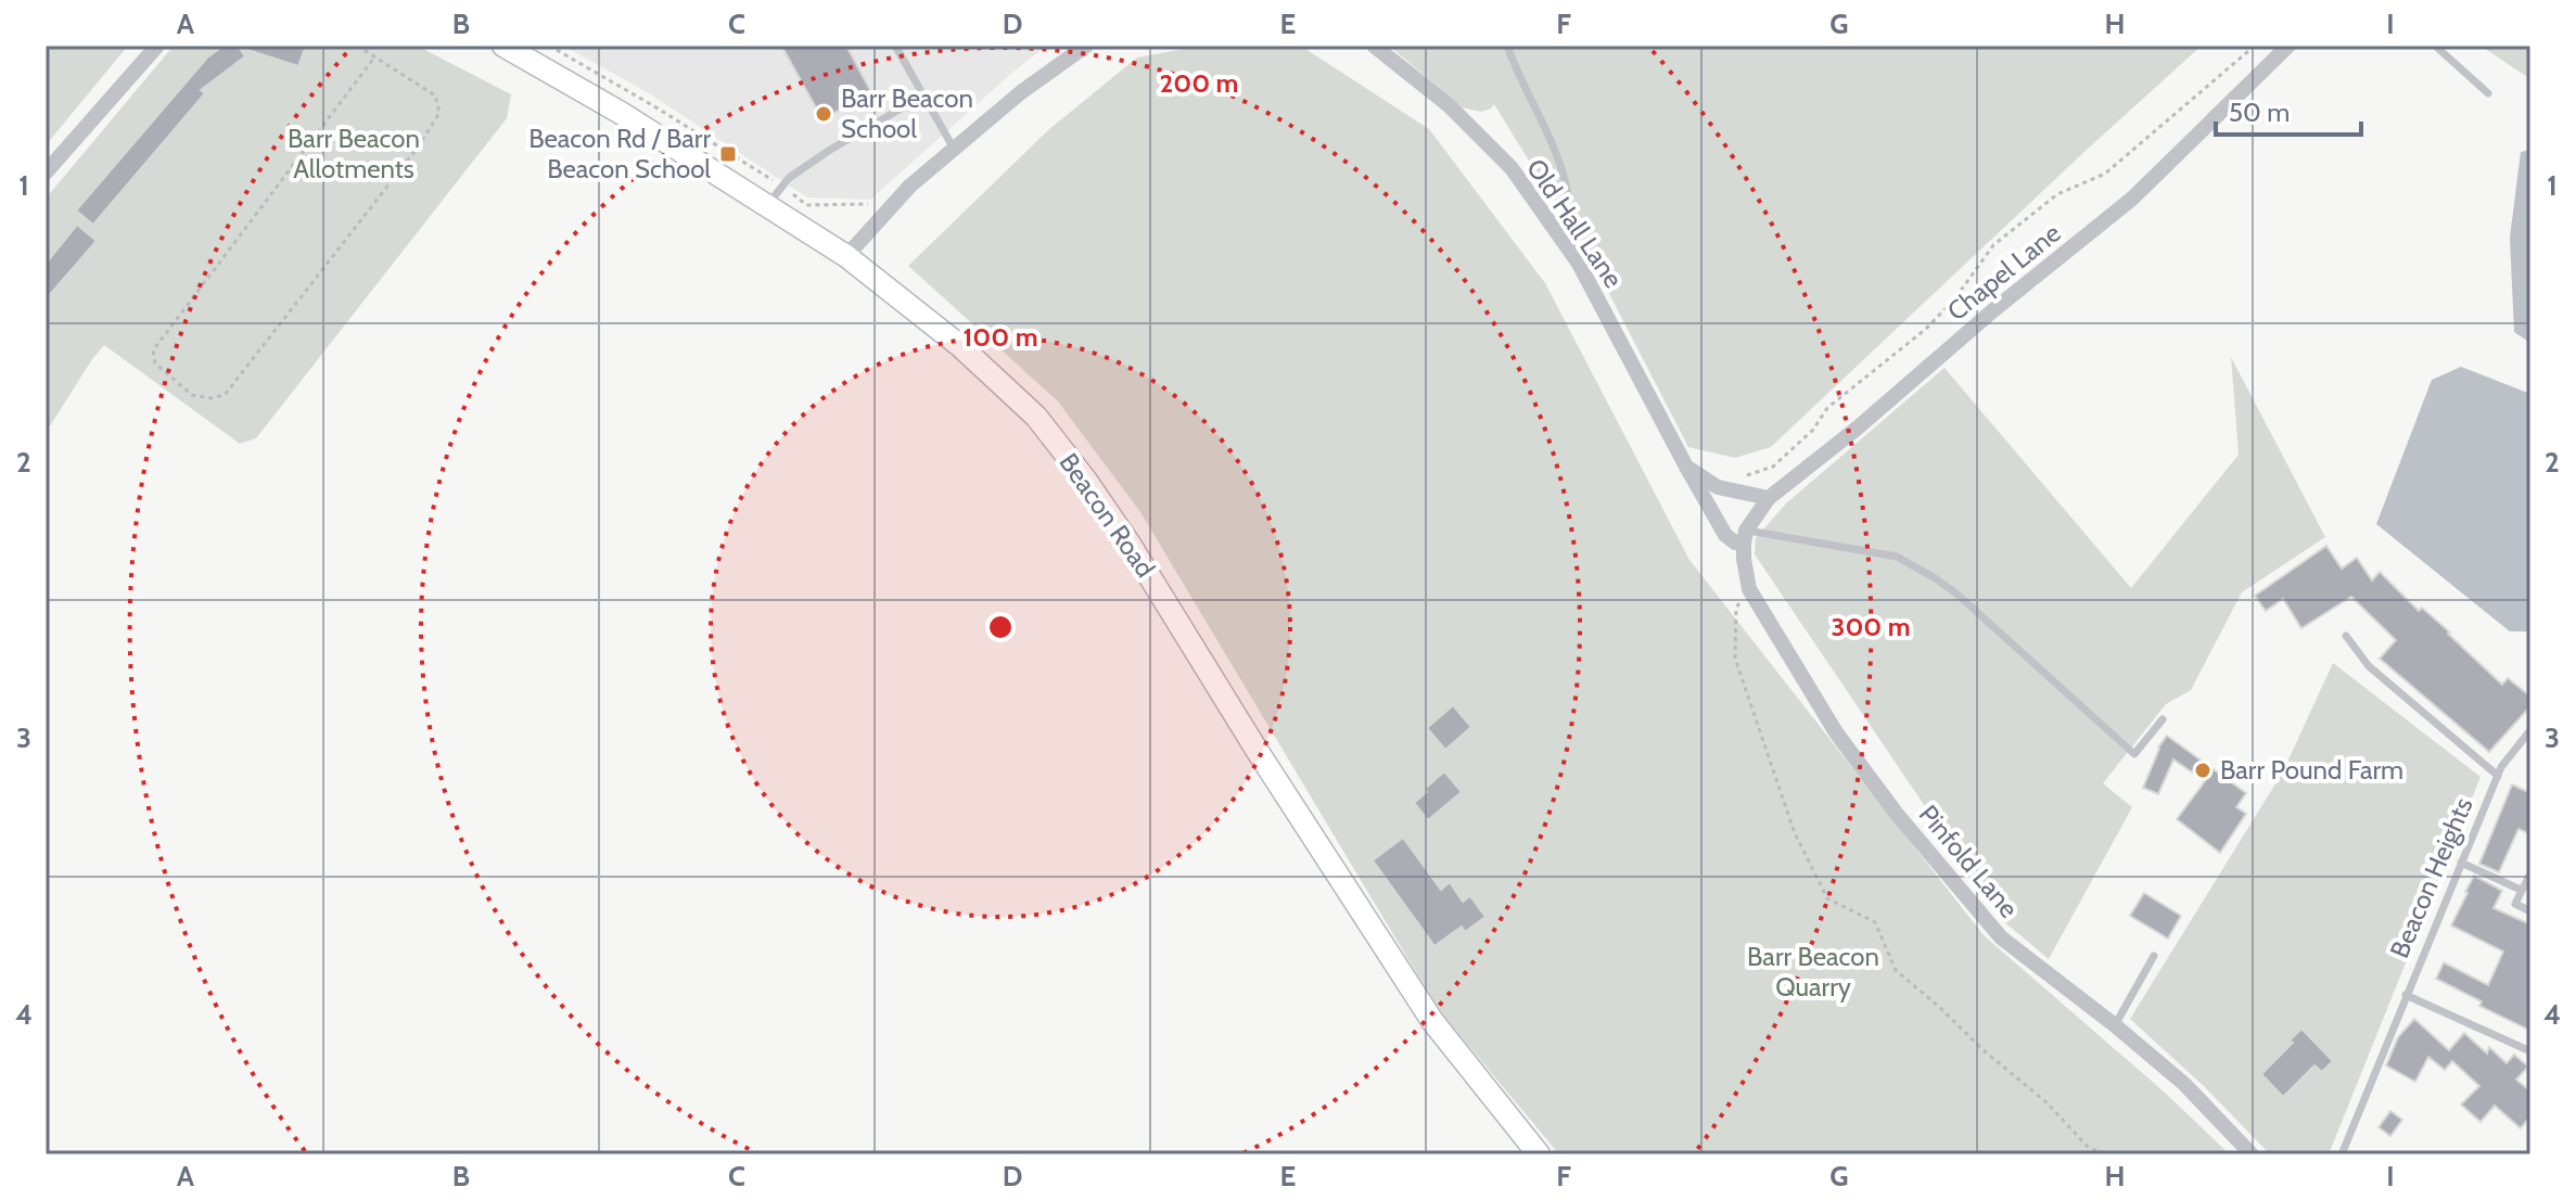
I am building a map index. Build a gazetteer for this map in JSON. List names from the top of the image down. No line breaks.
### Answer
{"streets":{"main road":["Beacon Road"],"street":["Old Hall Lane","Chapel Lane","Pinfold Lane"],"lane":["Beacon Heights"]},"crossings":[["Old Hall Lane","Chapel Lane"],["Old Hall Lane","Pinfold Lane"],["Chapel Lane","Pinfold Lane"]],"parks":["Barr Beacon Allotments","Barr Beacon Quarry"],"places":{"other":["Barr Beacon School","Barr Pound Farm"],"transit":["Beacon Rd / Barr Beacon School"]},"scale_bar":"50 m","grid":{"columns":["A","B","C","D","E","F","G","H","I"],"rows":["1","2","3","4"]},"rings":["200 m","100 m","300 m"]}
